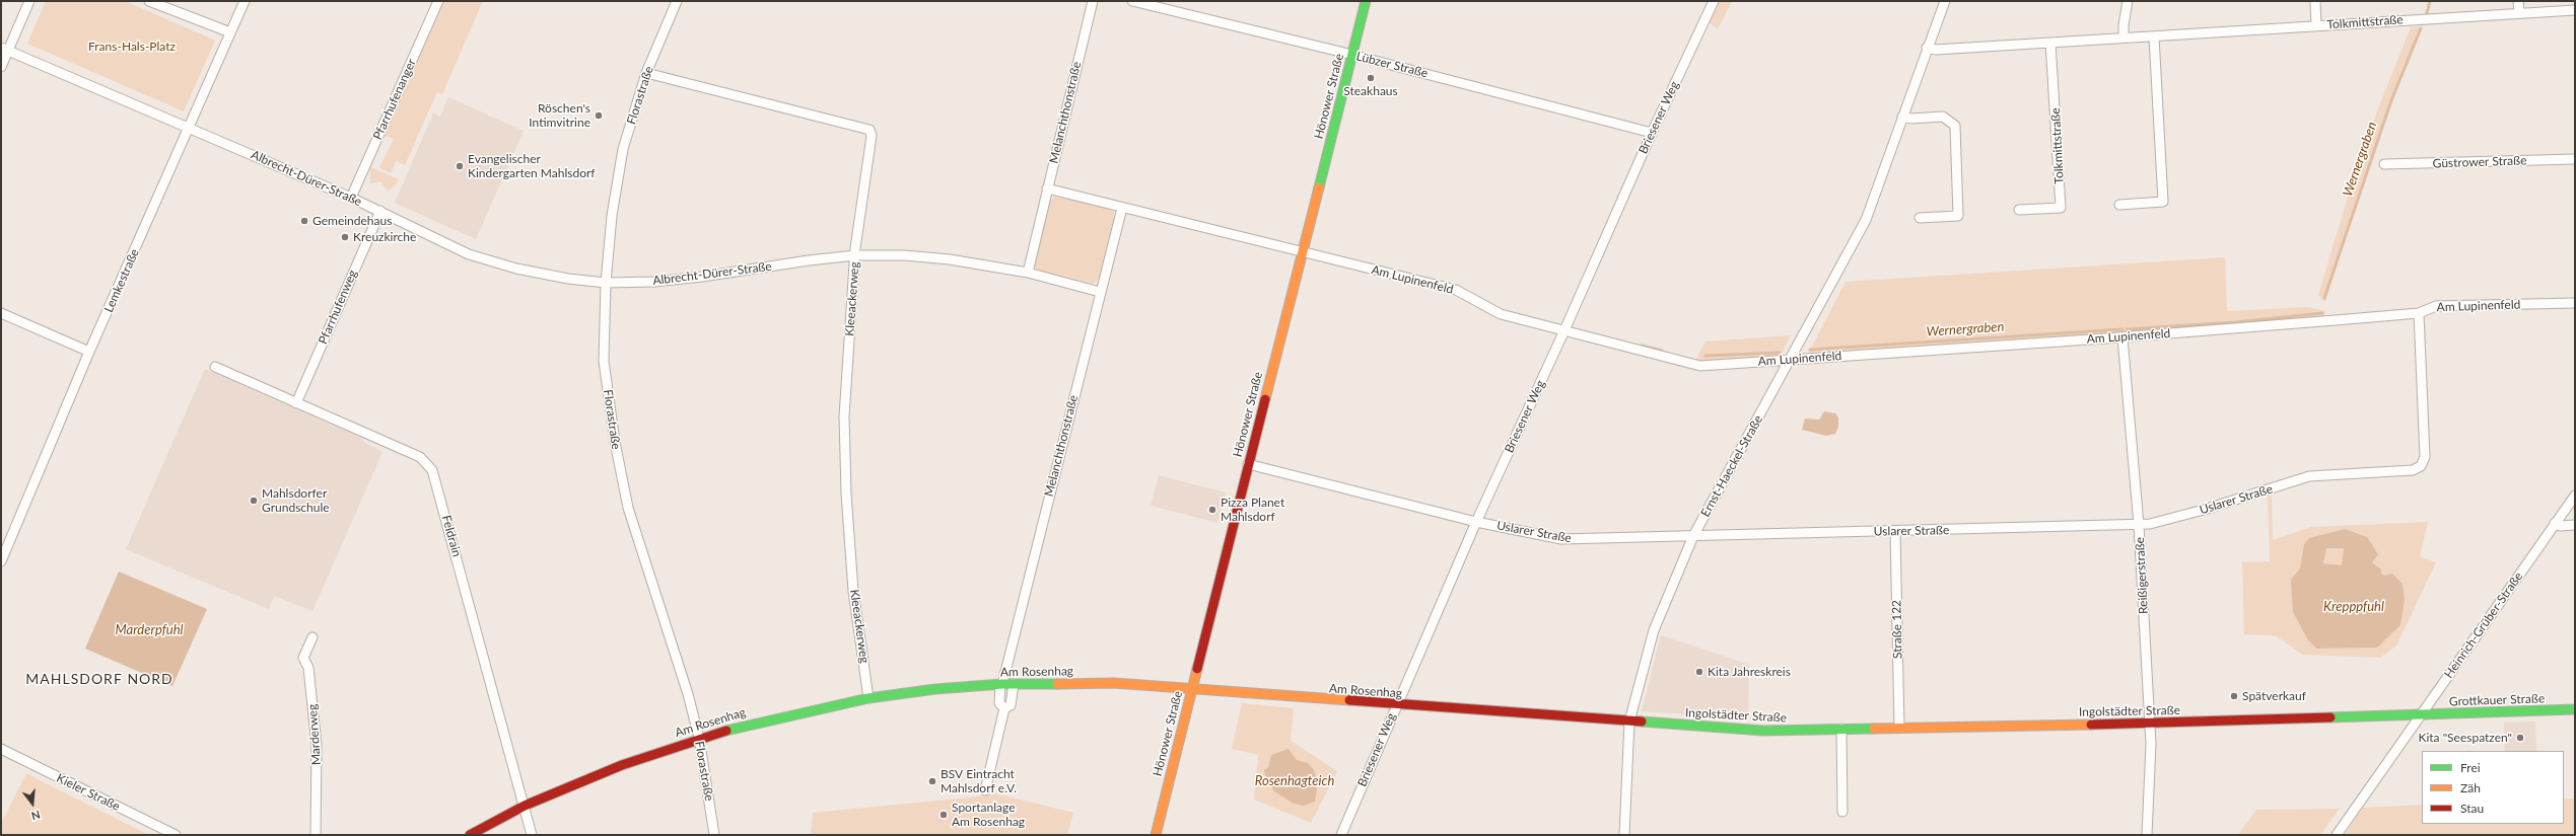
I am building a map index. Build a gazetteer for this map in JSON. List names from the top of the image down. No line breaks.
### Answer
{"streets":{"street":["Tolkmittstraße","Lübzer Straße","Florastraße","Hönower Straße","Pfarrhufenanger","Melanchthonstraße","Briesener Weg","Güstrower Straße","Albrecht-Dürer-Straße","Am Lupinenfeld","Lemkestraße","Kleeackerweg","Pfarrhufenweg","Ernst-Haeckel-Straße","Uslarer Straße","Feldrain","Reißigerstraße","Heinrich-Grüber-Straße","Straße 122","Am Rosenhag","Grottkauer Straße","Ingolstädter Straße","Marderweg","Kieler Straße"]},"crossings":[["Tolkmittstraße","Ernst-Haeckel-Straße"],["Lübzer Straße","Hönower Straße"],["Lübzer Straße","Briesener Weg"],["Florastraße","Albrecht-Dürer-Straße"],["Florastraße","Kleeackerweg"],["Florastraße","Am Rosenhag"],["Hönower Straße","Am Lupinenfeld"],["Hönower Straße","Uslarer Straße"],["Hönower Straße","Am Rosenhag"],["Pfarrhufenanger","Albrecht-Dürer-Straße"],["Melanchthonstraße","Albrecht-Dürer-Straße"],["Melanchthonstraße","Am Lupinenfeld"],["Melanchthonstraße","Am Rosenhag"],["Briesener Weg","Am Lupinenfeld"],["Briesener Weg","Uslarer Straße"],["Briesener Weg","Am Rosenhag"],["Albrecht-Dürer-Straße","Lemkestraße"],["Albrecht-Dürer-Straße","Kleeackerweg"],["Albrecht-Dürer-Straße","Pfarrhufenweg"],["Am Lupinenfeld","Ernst-Haeckel-Straße"],["Am Lupinenfeld","Uslarer Straße"],["Am Lupinenfeld","Reißigerstraße"],["Kleeackerweg","Am Rosenhag"],["Pfarrhufenweg","Feldrain"],["Ernst-Haeckel-Straße","Uslarer Straße"],["Ernst-Haeckel-Straße","Am Rosenhag"],["Ernst-Haeckel-Straße","Ingolstädter Straße"],["Uslarer Straße","Reißigerstraße"],["Uslarer Straße","Straße 122"],["Feldrain","Am Rosenhag"],["Reißigerstraße","Ingolstädter Straße"],["Heinrich-Grüber-Straße","Grottkauer Straße"],["Heinrich-Grüber-Straße","Ingolstädter Straße"],["Straße 122","Ingolstädter Straße"],["Am Rosenhag","Ingolstädter Straße"],["Grottkauer Straße","Ingolstädter Straße"]],"districts":["MAHLSDORF NORD"],"water":["Wernergraben","Krepppfuhl","Marderpfuhl","Rosenhagteich"],"parks":["Frans-Hals-Platz"],"places":["Steakhaus","Röschen's Intimvitrine","Evangelischer Kindergarten Mahlsdorf","Gemeindehaus","Kreuzkirche","Mahlsdorfer Grundschule","Pizza Planet Mahlsdorf","Kita Jahreskreis","Spätverkauf","Kita \"Seespatzen\"","BSV Eintracht Mahlsdorf e.V.","Sportanlage Am Rosenhag"],"legend":["Frei","Zäh","Stau"],"north":"bottom"}
